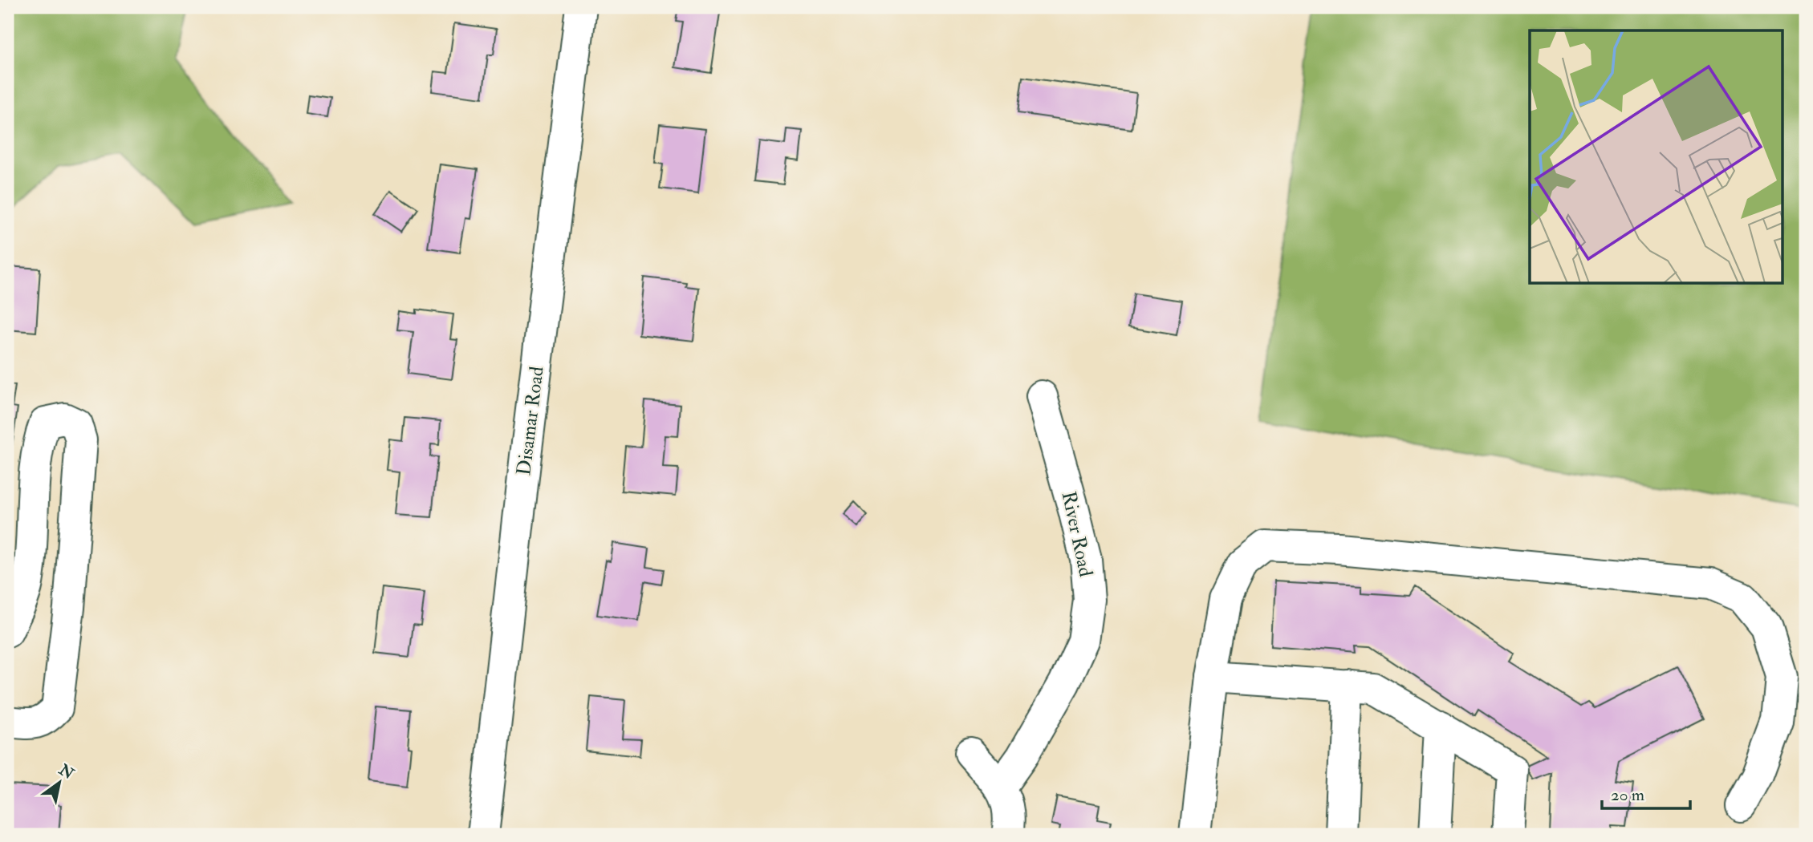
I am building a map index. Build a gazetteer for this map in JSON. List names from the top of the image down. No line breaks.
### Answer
{"streets":{"street":["Disamar Road","River Road"]},"scale_bar":"20 m","north":"top right"}
